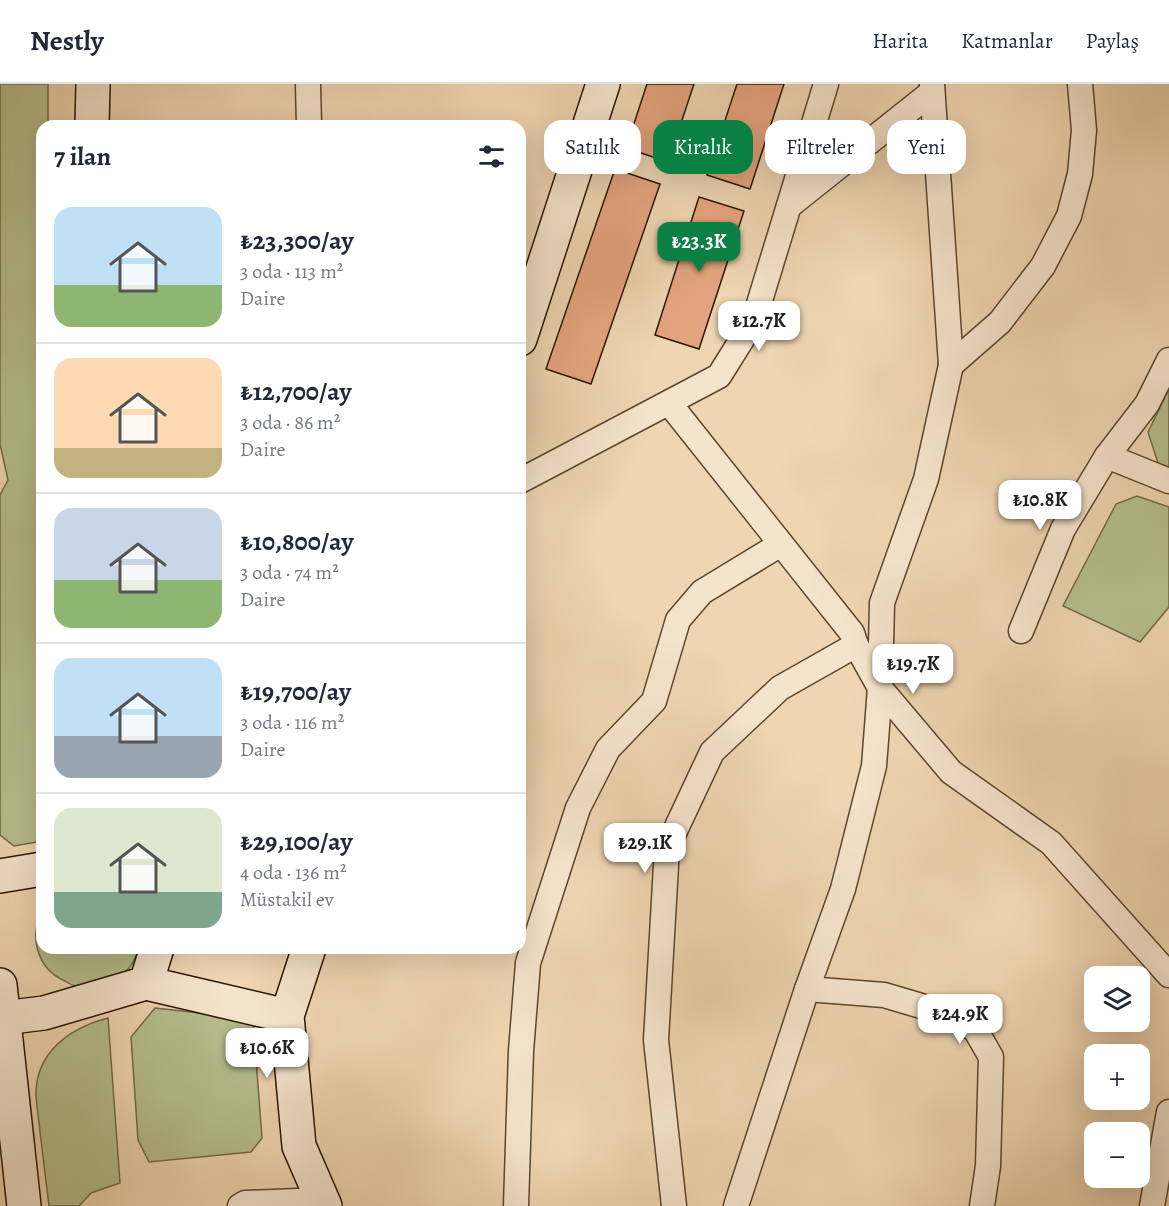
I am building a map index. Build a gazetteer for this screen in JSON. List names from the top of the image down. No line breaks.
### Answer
{"page":{"header":"Nestly","nav":["Harita","Katmanlar","Paylaş"],"chip":["Satılık","Kiralık","Filtreler","Yeni"],"heading":"7 ilan","list":[{"name":"₺23,300/ay","note":"3 oda · 113 m² · Daire"},{"name":"₺12,700/ay","note":"3 oda · 86 m² · Daire"},{"name":"₺10,800/ay","note":"3 oda · 74 m² · Daire"},{"name":"₺19,700/ay","note":"3 oda · 116 m² · Daire"},{"name":"₺29,100/ay","note":"4 oda · 136 m² · Müstakil ev"}],"price":["₺23.3K","₺12.7K","₺10.8K","₺19.7K","₺29.1K","₺24.9K","₺10.6K"],"map_buttons":["+","−"]}}
